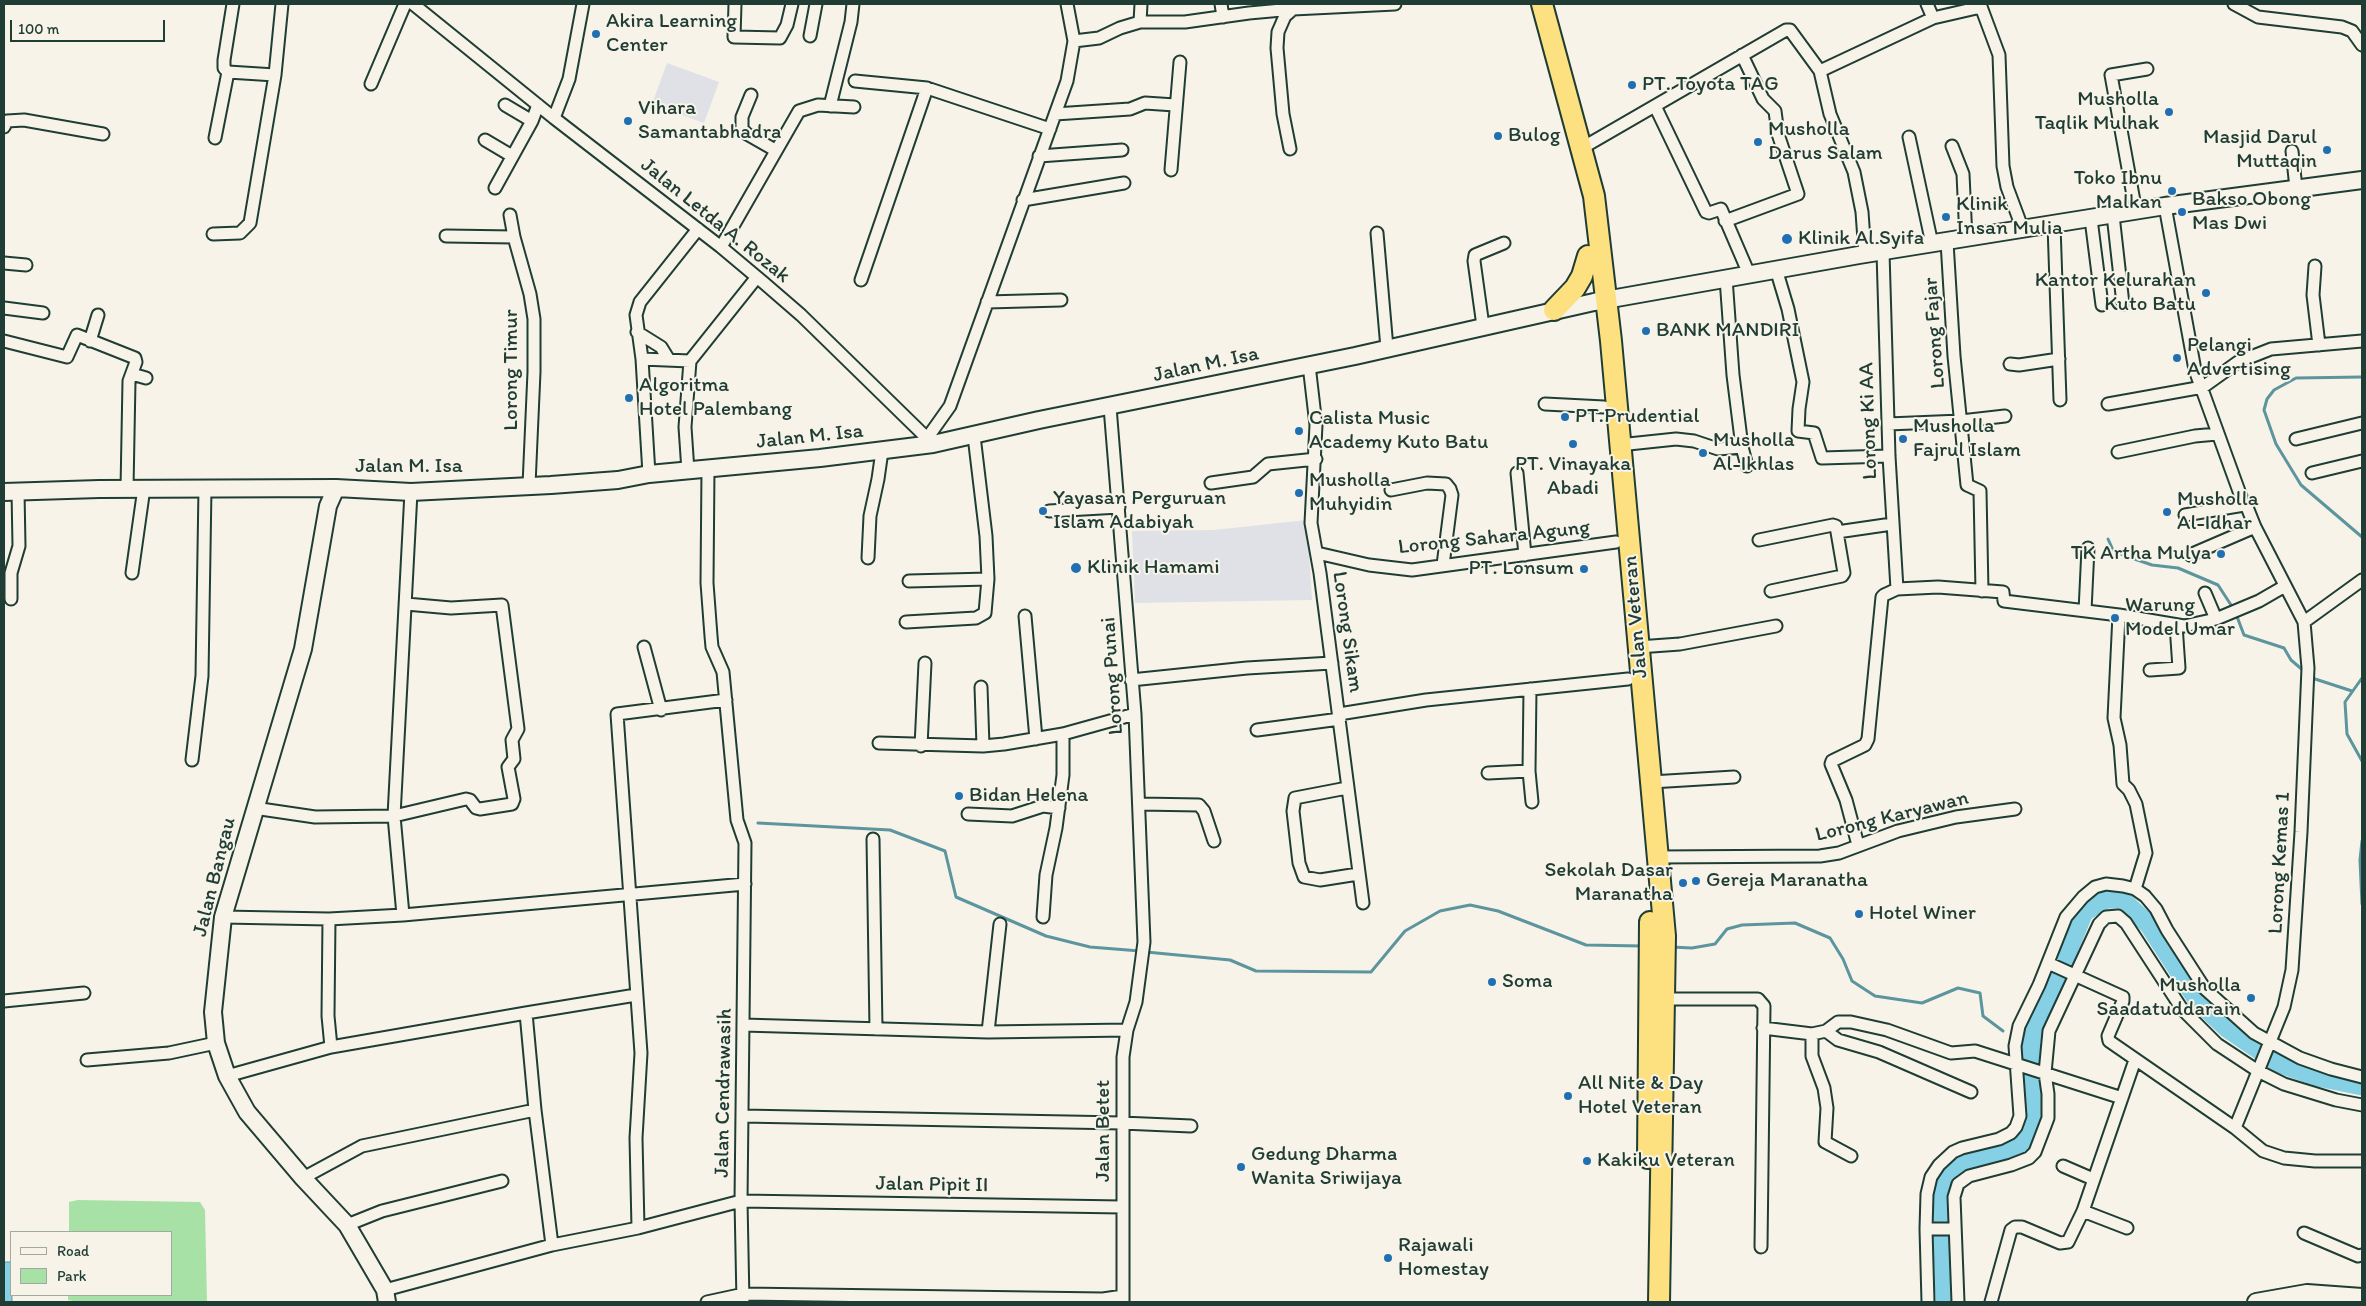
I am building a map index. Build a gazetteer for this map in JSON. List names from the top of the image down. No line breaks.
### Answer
{"streets":{"highway":["Jalan Veteran"],"street":["Jalan Letda A. Rozak","Lorong Fajar","Jalan M. Isa","Lorong Timur","Lorong Ki AA","Lorong Sahara Agung","Lorong Sikam","Lorong Punai","Lorong Karyawan","Lorong Kemas 1","Jalan Bangau","Jalan Cendrawasih","Jalan Betet","Jalan Pipit II"]},"crossings":[["Jalan Letda A. Rozak","Jalan M. Isa"],["Lorong Fajar","Jalan M. Isa"],["Jalan M. Isa","Lorong Timur"],["Jalan M. Isa","Lorong Ki AA"],["Jalan M. Isa","Jalan Veteran"],["Jalan M. Isa","Lorong Sikam"],["Jalan M. Isa","Lorong Punai"],["Jalan M. Isa","Jalan Bangau"],["Jalan M. Isa","Jalan Cendrawasih"],["Lorong Sahara Agung","Jalan Veteran"],["Lorong Sahara Agung","Lorong Sikam"],["Jalan Veteran","Lorong Karyawan"],["Lorong Punai","Jalan Betet"],["Jalan Bangau","Jalan Pipit II"],["Jalan Cendrawasih","Jalan Pipit II"],["Jalan Betet","Jalan Pipit II"]],"places":["Akira Learning Center","PT. Toyota TAG","Musholla Taqlik Mulhak","Vihara Samantabhadra","Bulog","Musholla Darus Salam","Masjid Darul Muttaqin","Toko Ibnu Malkan","Bakso Obong Mas Dwi","Klinik Insan Mulia","Klinik Al Syifa","Kantor Kelurahan Kuto Batu","BANK MANDIRI","Pelangi Advertising","Algoritma Hotel Palembang","PT.Prudential","Calista Music Academy Kuto Batu","Musholla Fajrul Islam","PT. Vinayaka Abadi","Musholla Al-Ikhlas","Musholla Muhyidin","Yayasan Perguruan Islam Adabiyah","Musholla Al-Idhar","TK Artha Mulya","Klinik Hamami","PT. Lonsum","Warung Model Umar","Bidan Helena","Gereja Maranatha","Sekolah Dasar Maranatha","Hotel Winer","Soma","Musholla Saadatuddarain","All Nite & Day Hotel Veteran","Kakiku Veteran","Gedung Dharma Wanita Sriwijaya","Rajawali Homestay"],"legend":["Road","Park"],"scale_bar":"100 m"}
